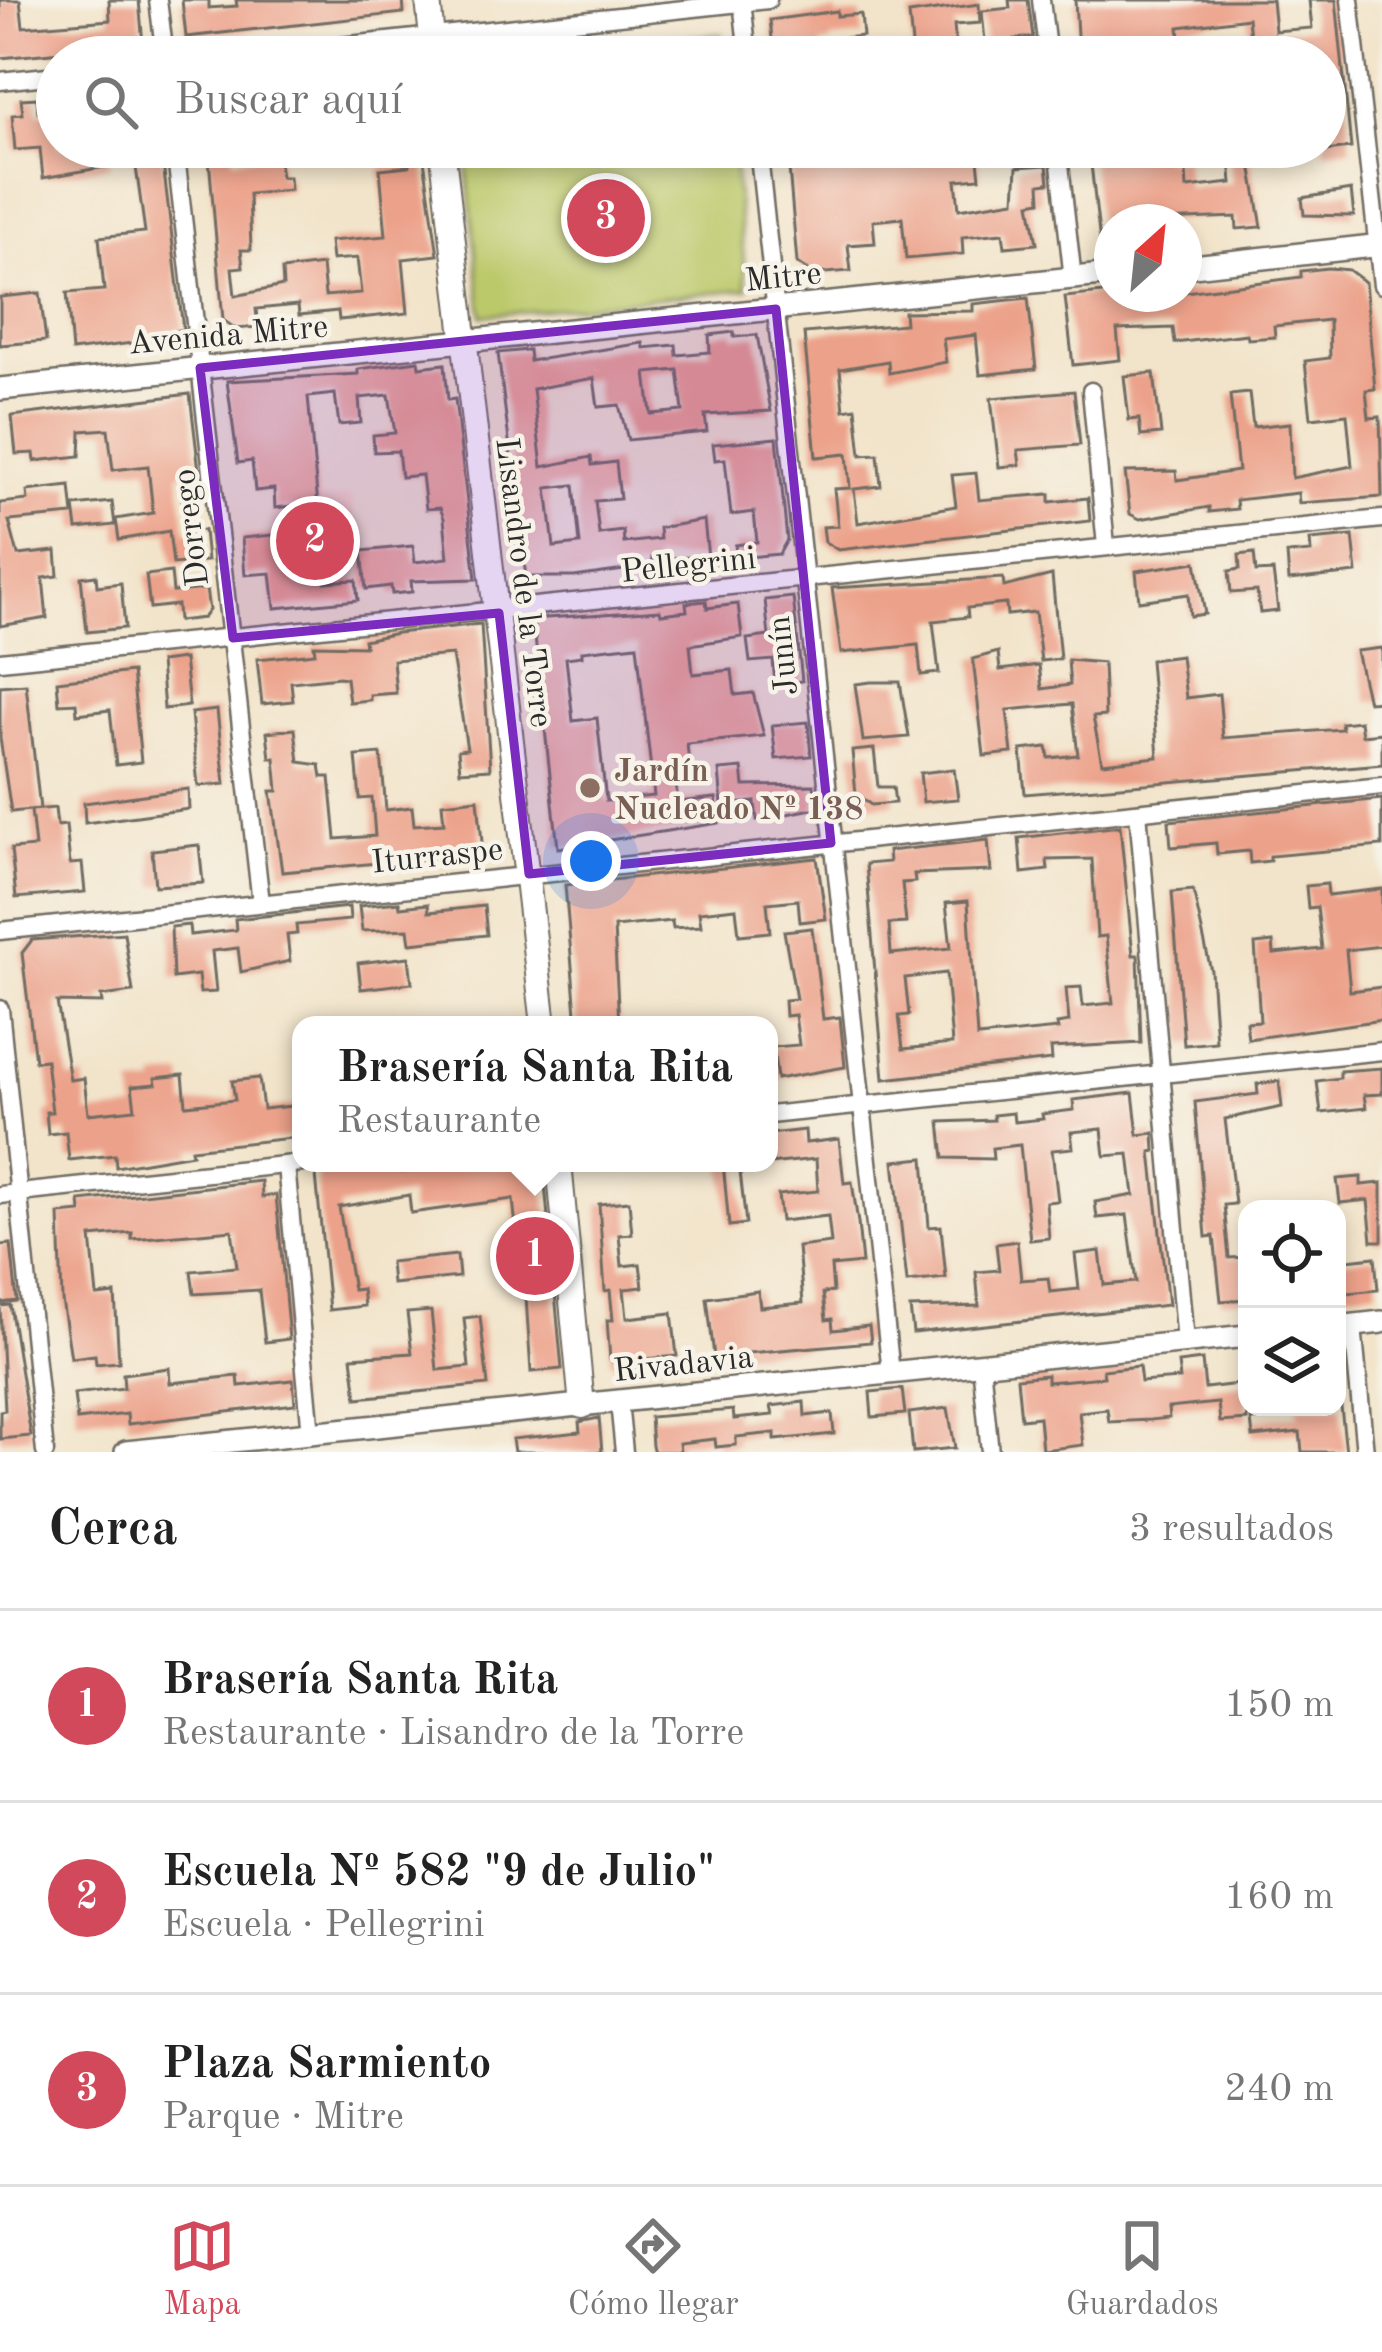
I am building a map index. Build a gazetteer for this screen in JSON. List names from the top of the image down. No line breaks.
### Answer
{"streets":{"main road":["Lisandro de la Torre"],"street":["Mitre","Avenida Mitre","Dorrego","Pellegrini","Junín","Iturraspe","Rivadavia"]},"crossings":[["Mitre","Avenida Mitre"],["Mitre","Lisandro de la Torre"],["Mitre","Junín"],["Avenida Mitre","Dorrego"],["Avenida Mitre","Lisandro de la Torre"],["Dorrego","Pellegrini"],["Dorrego","Iturraspe"],["Pellegrini","Lisandro de la Torre"],["Pellegrini","Junín"],["Lisandro de la Torre","Iturraspe"],["Junín","Iturraspe"],["Junín","Rivadavia"]],"places":["Jardín Nucleado Nº 138"],"north":"top right","page":{"search":"Buscar aquí","pins":["3","2","1"],"popup":["Brasería Santa Rita","Restaurante"],"heading":["Cerca","3 resultados"],"list":[{"mark":"1","name":"Brasería Santa Rita","note":"Restaurante · Lisandro de la Torre","value":"150 m"},{"mark":"2","name":"Escuela Nº 582 \"9 de Julio\"","note":"Escuela · Pellegrini","value":"160 m"},{"mark":"3","name":"Plaza Sarmiento","note":"Parque · Mitre","value":"240 m"}],"nav":["Mapa","Cómo llegar","Guardados"]}}
